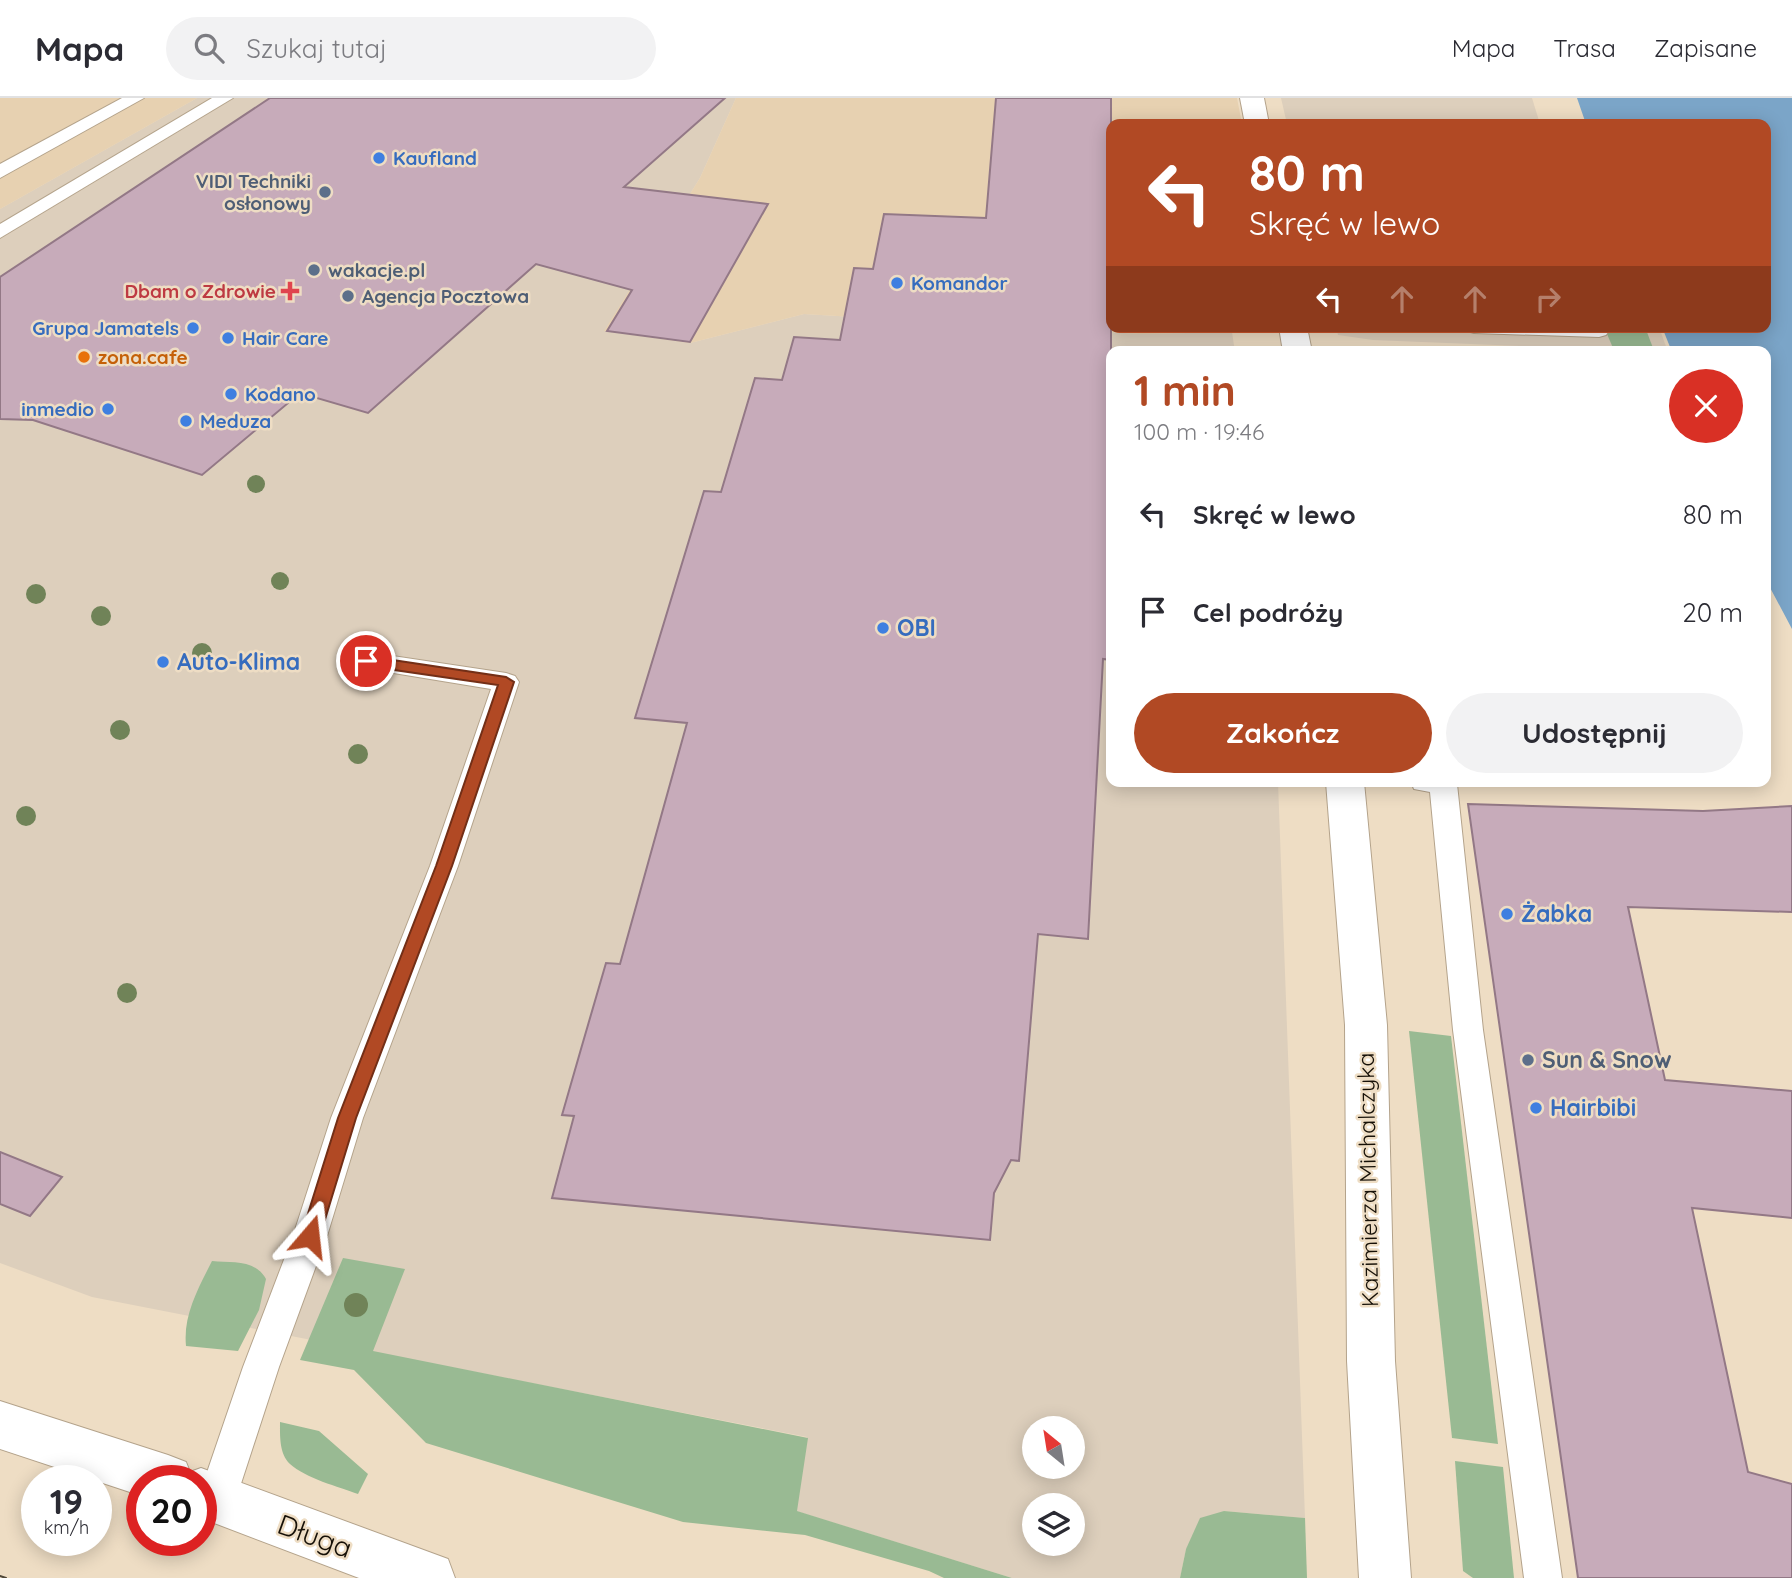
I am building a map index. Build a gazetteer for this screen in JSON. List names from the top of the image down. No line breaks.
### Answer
{"streets":{"street":["Kazimierza Michalczyka","Długa"]},"places":{"other":["Kaufland","VIDI Techniki osłonowy","wakacje.pl","Komandor","Agencja Pocztowa","Grupa Jamatels","Hair Care","zona.cafe","Kodano","inmedio","Meduza","OBI","Auto-Klima","Żabka","Sun & Snow","Hairbibi"],"health":["Dbam o Zdrowie"]},"north":"top left","page":{"header":"Mapa","search":"Szukaj tutaj","nav":["Mapa","Trasa","Zapisane"],"turn":["80 m","Skręć w lewo"],"heading":["1 min","100 m · 19:46"],"list":[{"name":"Skręć w lewo","value":"80 m"},{"name":"Cel podróży","value":"20 m"}],"buttons":["Zakończ","Udostępnij"],"speed":"19 km/h","limit":"20"}}
